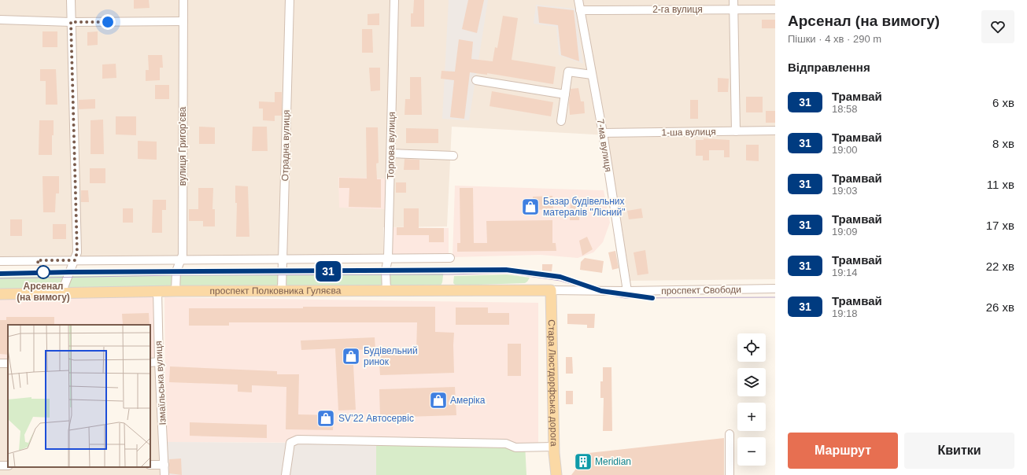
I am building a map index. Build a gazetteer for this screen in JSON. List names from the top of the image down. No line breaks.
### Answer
{"streets":{"main road":["проспект Полковника Гуляєва","Стара Люстдорфська дорога"],"street":["2-га вулиця","1-ша вулиця","Отрадна вулиця","Торгова вулиця","7-ма вулиця","вулиця Григор'єва","проспект Свободи","Ізмаїльська вулиця"]},"crossings":[["2-га вулиця","7-ма вулиця"],["1-ша вулиця","7-ма вулиця"],["Отрадна вулиця","проспект Полковника Гуляєва"],["Торгова вулиця","проспект Полковника Гуляєва"],["7-ма вулиця","проспект Свободи"],["вулиця Григор'єва","проспект Полковника Гуляєва"],["проспект Свободи","проспект Полковника Гуляєва"],["проспект Свободи","Стара Люстдорфська дорога"],["проспект Полковника Гуляєва","Ізмаїльська вулиця"],["проспект Полковника Гуляєва","Стара Люстдорфська дорога"]],"places":{"shop":["Базар будівельних матералів \"Лісний\"","Будівельний ринок","Амеріка","SV’22 Автосервіс"],"other":["Арсенал (на вимогу)"],"building":["Meridian"]},"lines":["tram line 31"],"page":{"on_map":"31","heading":[["Арсенал (на вимогу)","Пішки · 4 хв · 290 m"],"Відправлення"],"list":[{"mark":"31","name":"Трамвай","note":"18:58","value":"6 хв"},{"mark":"31","name":"Трамвай","note":"19:00","value":"8 хв"},{"mark":"31","name":"Трамвай","note":"19:03","value":"11 хв"},{"mark":"31","name":"Трамвай","note":"19:09","value":"17 хв"},{"mark":"31","name":"Трамвай","note":"19:14","value":"22 хв"},{"mark":"31","name":"Трамвай","note":"19:18","value":"26 хв"}],"map_buttons":["+","−"],"buttons":["Маршрут","Квитки"]}}
